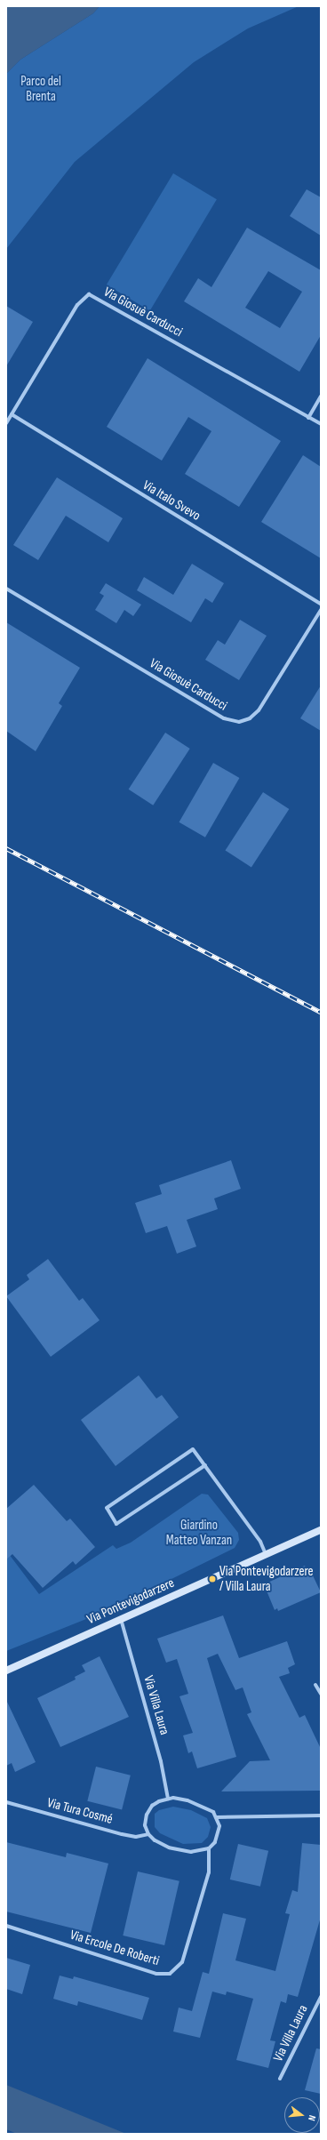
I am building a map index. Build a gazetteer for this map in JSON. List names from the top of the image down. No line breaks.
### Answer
{"streets":{"main road":["Via Pontevigodarzere"],"street":["Via Giosuè Carducci","Via Italo Svevo","Via Villa Laura","Via Tura Cosmé","Via Ercole De Roberti"]},"crossings":[["Via Giosuè Carducci","Via Italo Svevo"],["Via Pontevigodarzere","Via Villa Laura"],["Via Villa Laura","Via Tura Cosmé"],["Via Villa Laura","Via Ercole De Roberti"],["Via Tura Cosmé","Via Ercole De Roberti"]],"parks":["Parco del Brenta","Giardino Matteo Vanzan"],"places":["Via Pontevigodarzere / Villa Laura"],"north":"right"}
